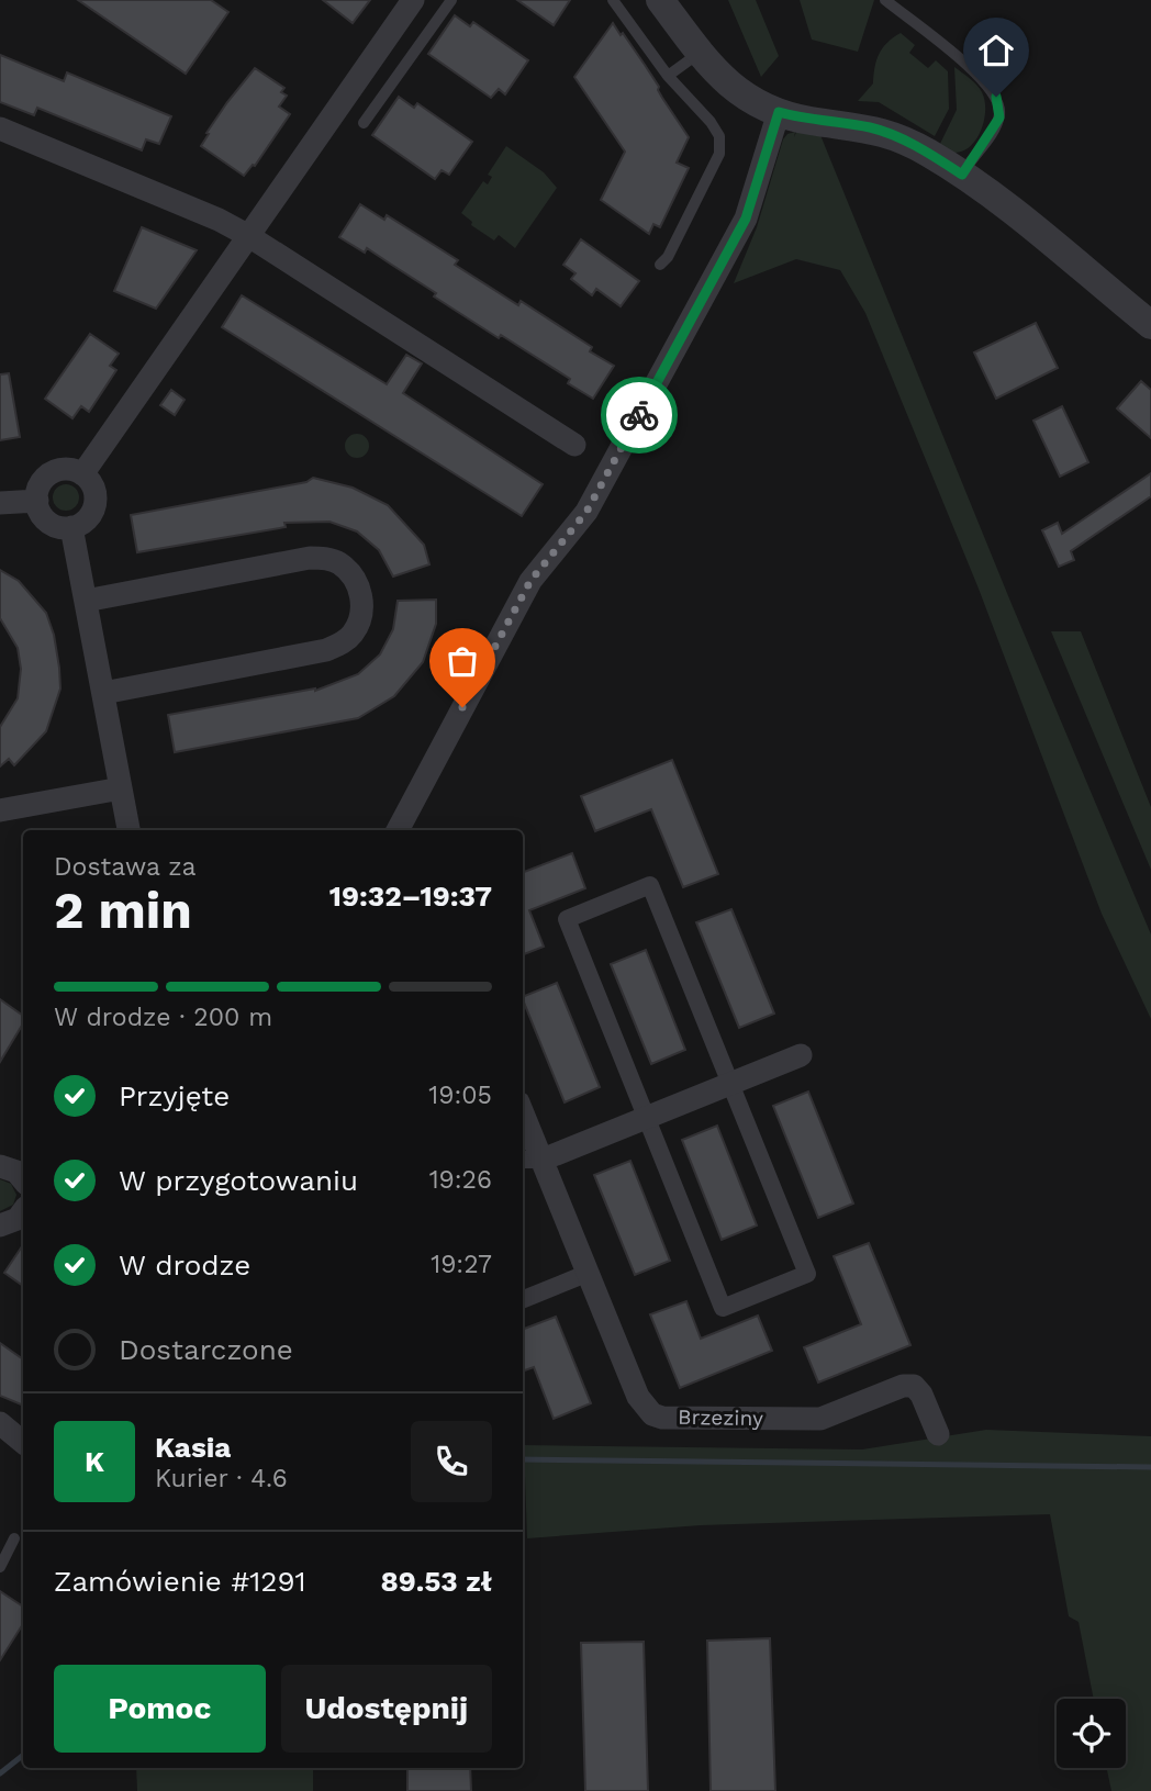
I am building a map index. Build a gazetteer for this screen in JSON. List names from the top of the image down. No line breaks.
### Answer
{"streets":{"street":["Brzeziny"]},"page":{"heading":["2 min","Dostawa za","19:32–19:37"],"panel":["Kasia","Kurier · 4.6","Zamówienie #1291","89.53 zł"],"bar":"W drodze · 200 m","list":[["Przyjęte","19:05"],["W przygotowaniu","19:26"],["W drodze","19:27"],"Dostarczone"],"round":"K","buttons":["Pomoc","Udostępnij"]}}
